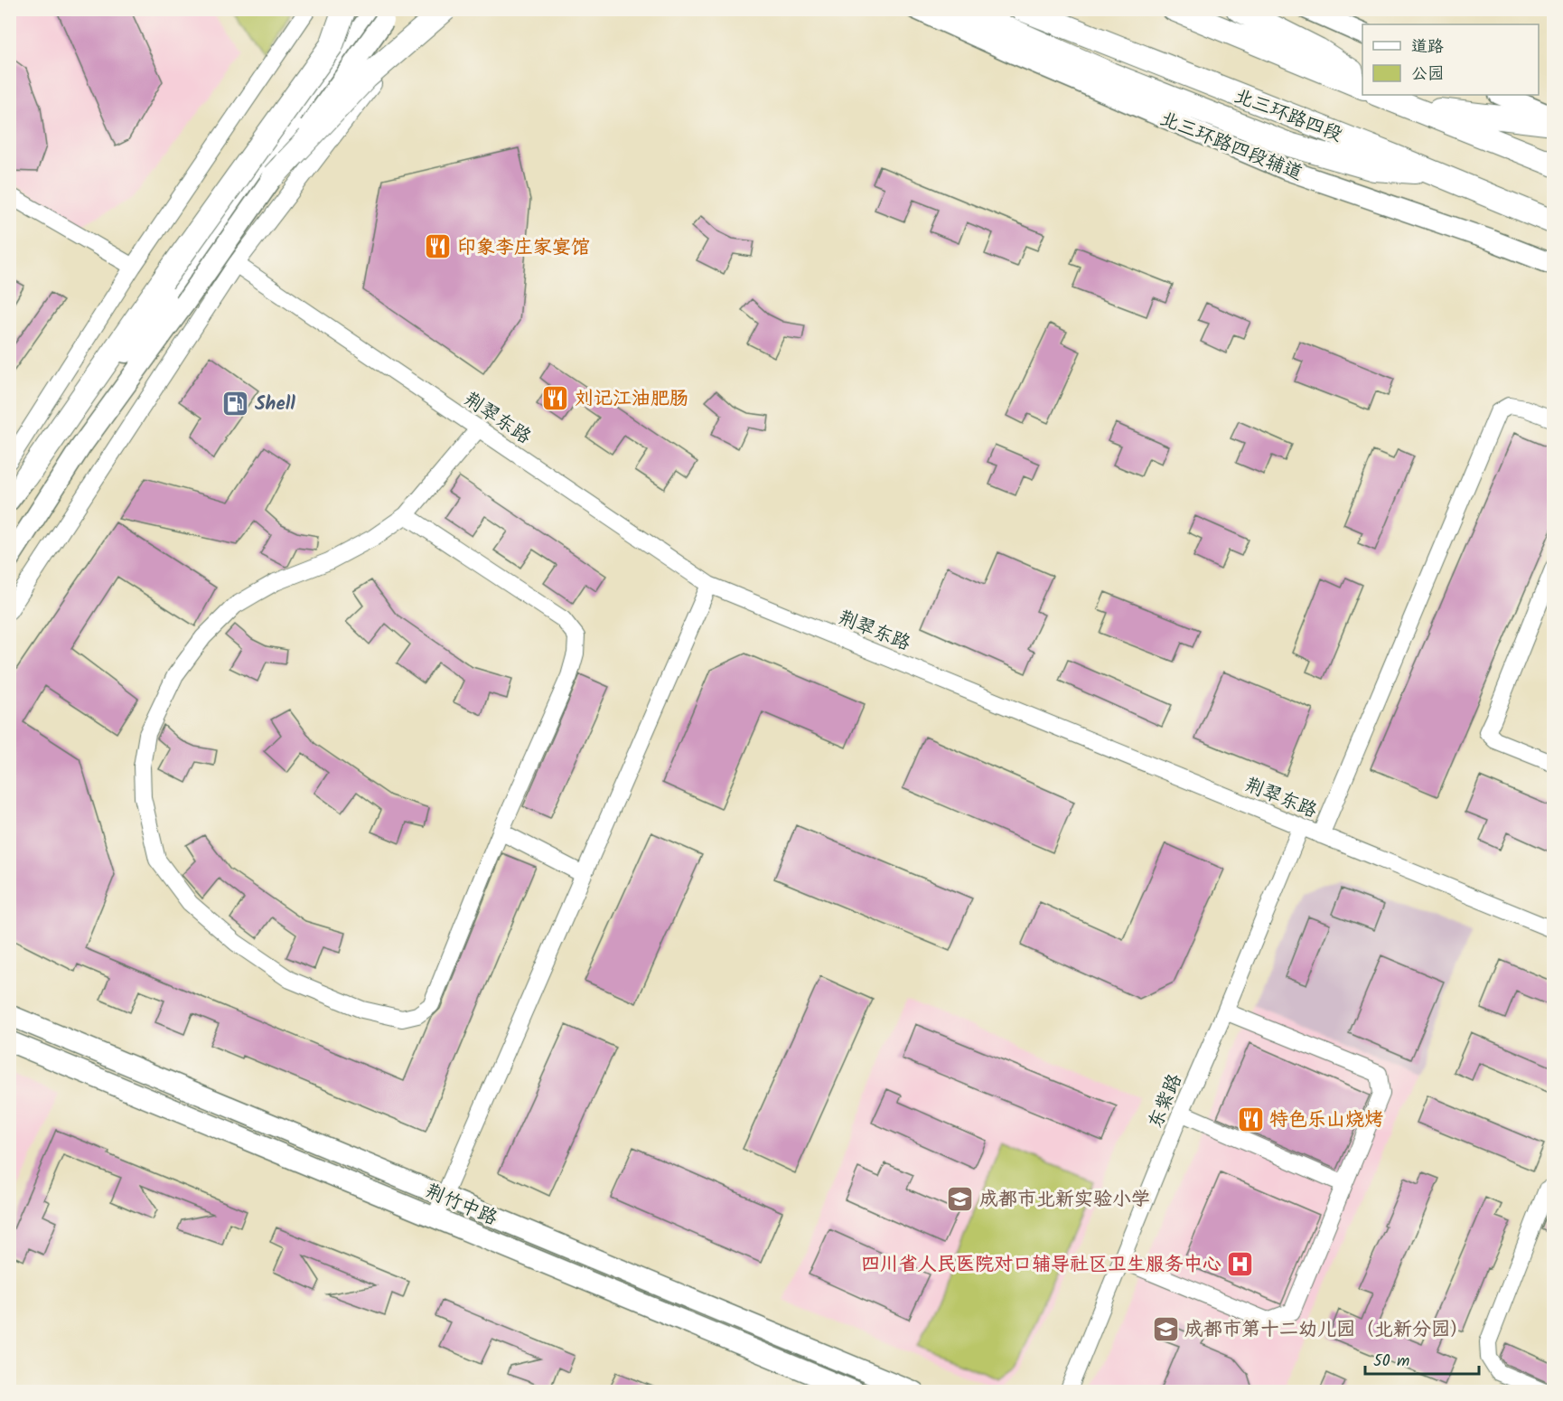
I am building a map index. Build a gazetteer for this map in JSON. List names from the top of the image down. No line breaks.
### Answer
{"streets":{"highway":["北三环路四段"],"main road":["北三环路四段辅道","荆竹中路"],"street":["荆翠东路","东紫路"]},"crossings":[["荆翠东路","东紫路"]],"places":{"restaurant":["印象李庄家宴馆","刘记江油肥肠","特色乐山烧烤"],"fuel station":["Shell"],"school or university":["成都市北新实验小学","成都市第十二幼儿园（北新分园）"],"hospital":["四川省人民医院对口辅导社区卫生服务中心"]},"legend":["道路","公园"],"scale_bar":"50 m"}
